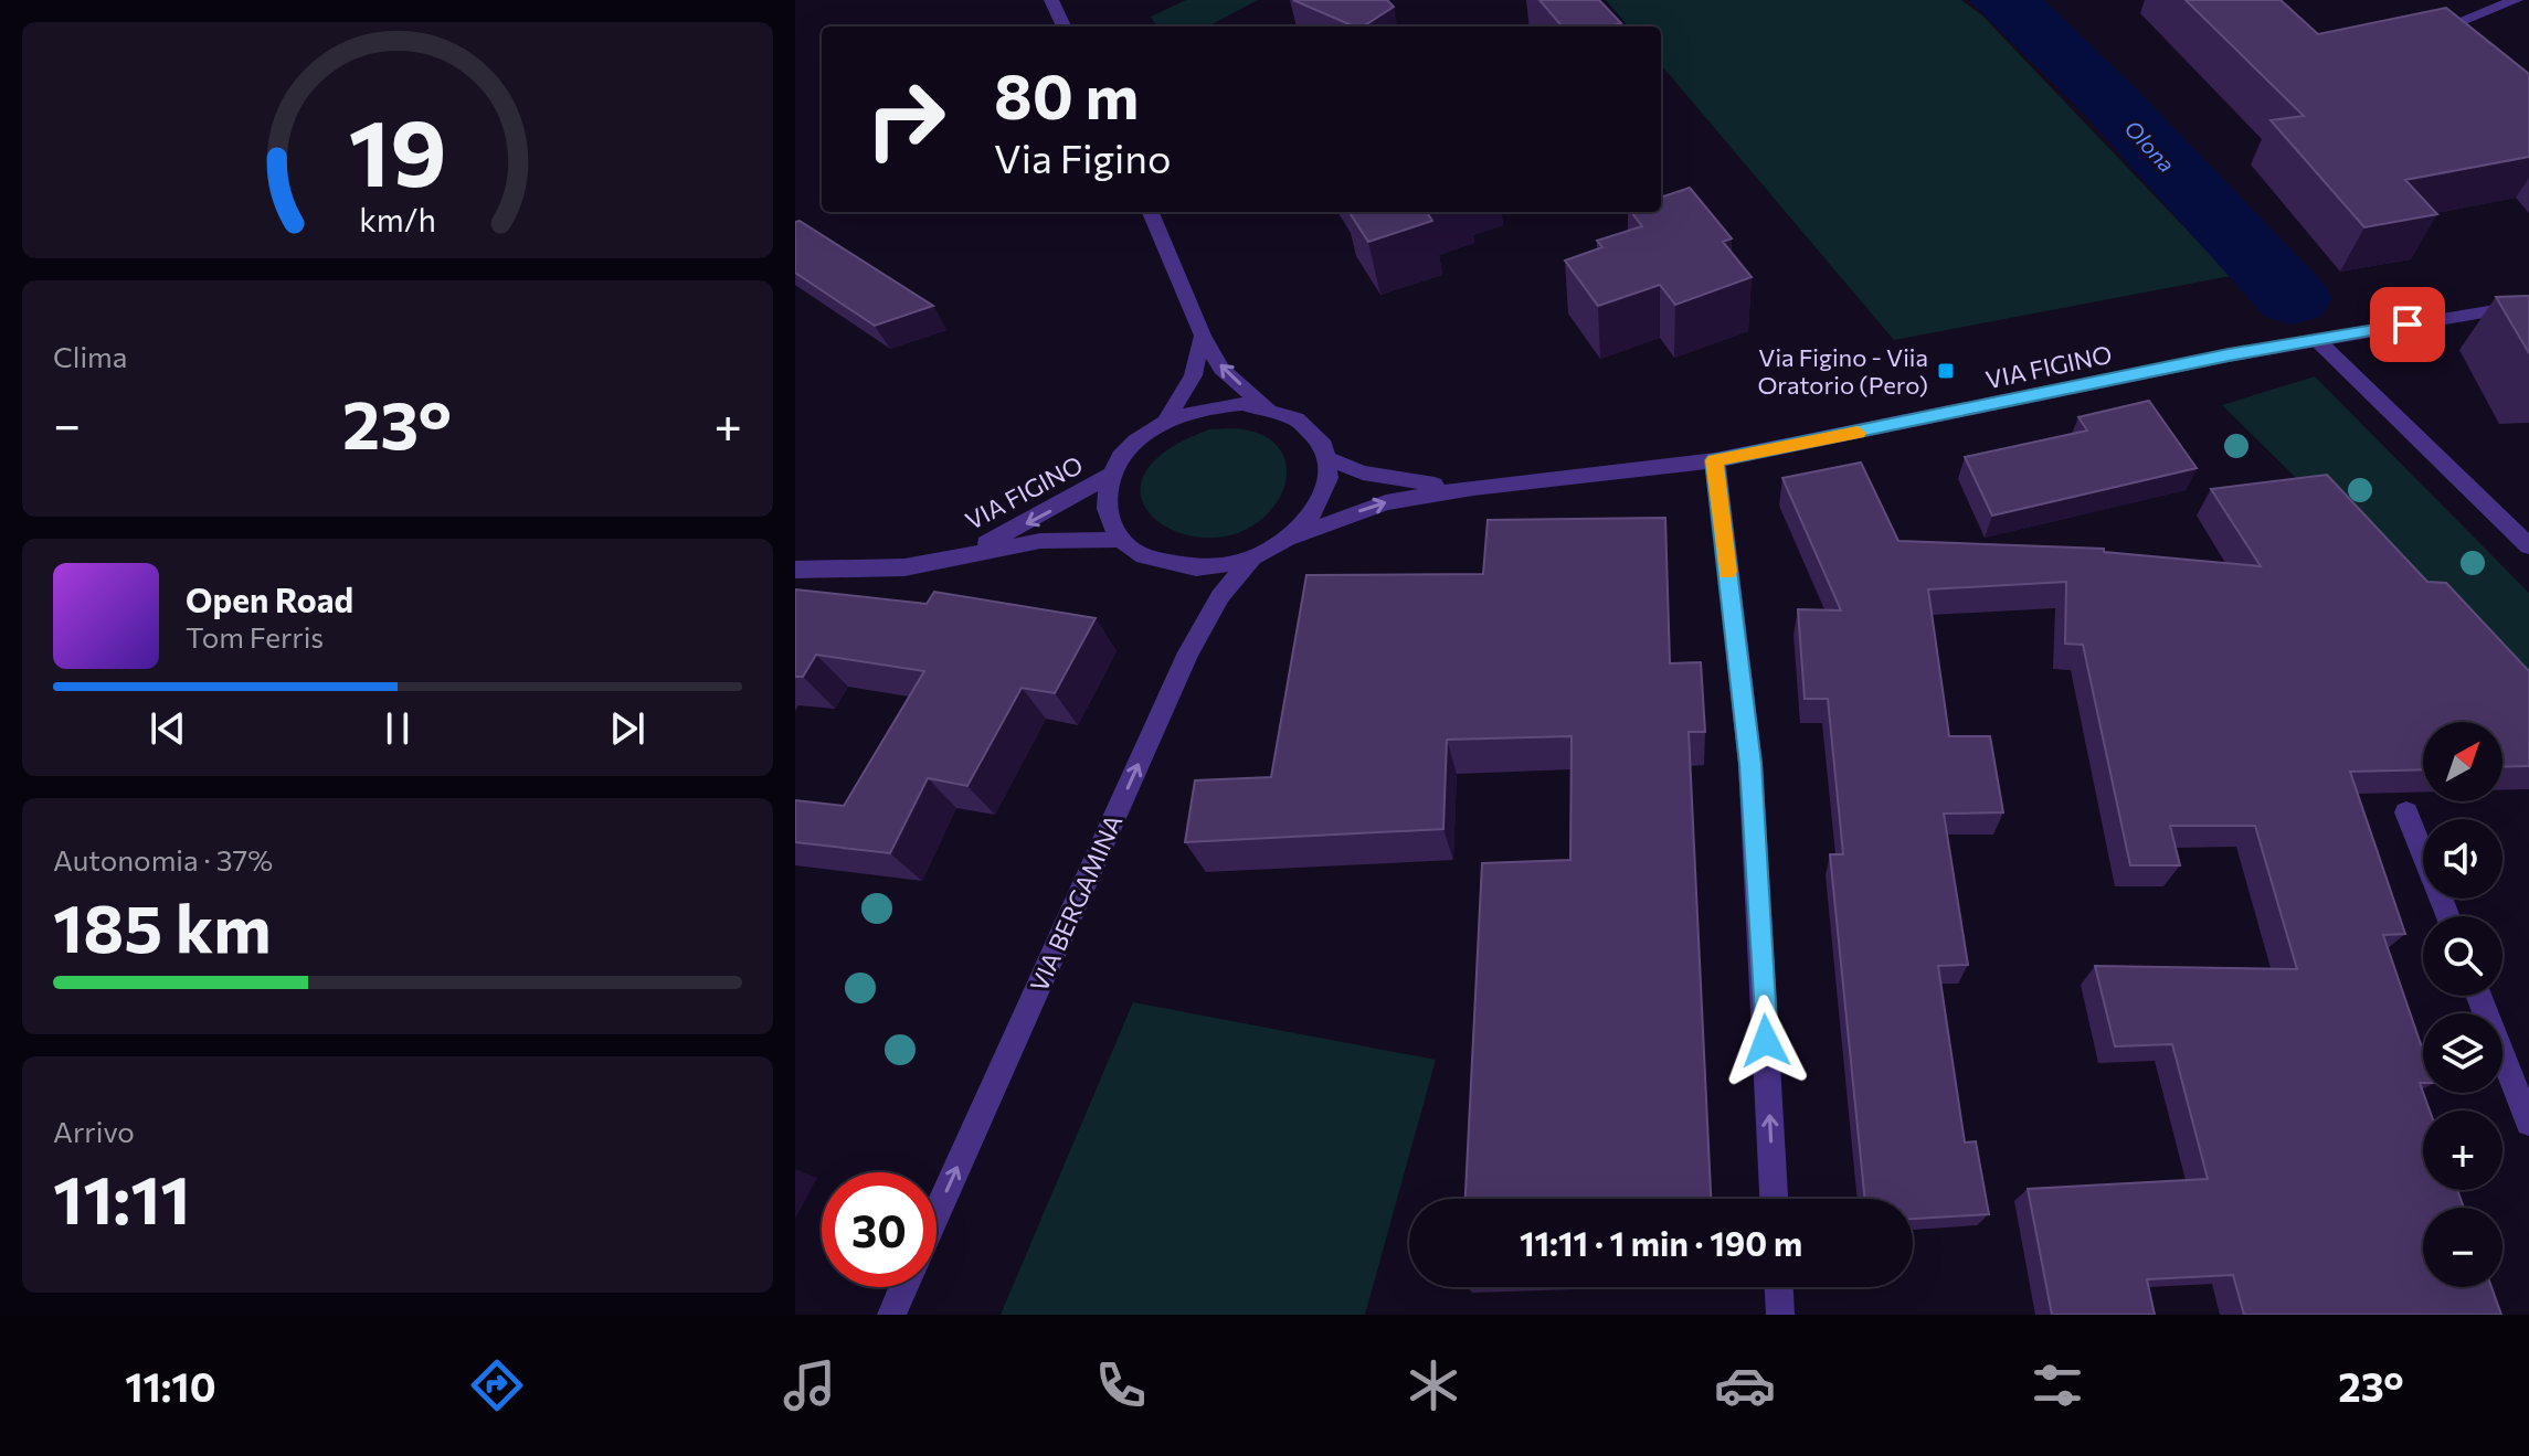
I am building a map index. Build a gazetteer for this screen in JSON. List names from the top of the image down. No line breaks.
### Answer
{"streets":{"street":["VIA FIGINO","VIA BERGAMINA"]},"crossings":[["VIA FIGINO","VIA BERGAMINA"]],"one_way":["VIA BERGAMINA"],"water":["Olona"],"places":{"transit":["Via Figino - Viia Oratorio (Pero)"]},"north":"top right","page":{"turn":["80 m","Via Figino"],"tile":["Clima",["Autonomia · 37%","185 km"],["Arrivo","11:11"]],"heat":["−","23°","+"],"song":["Open Road","Tom Ferris"],"map_buttons":["+","−"],"limit":"30","trip":"11:11 · 1 min · 190 m","tabs":["11:10","23°"],"gauge":["19","km/h"]}}
